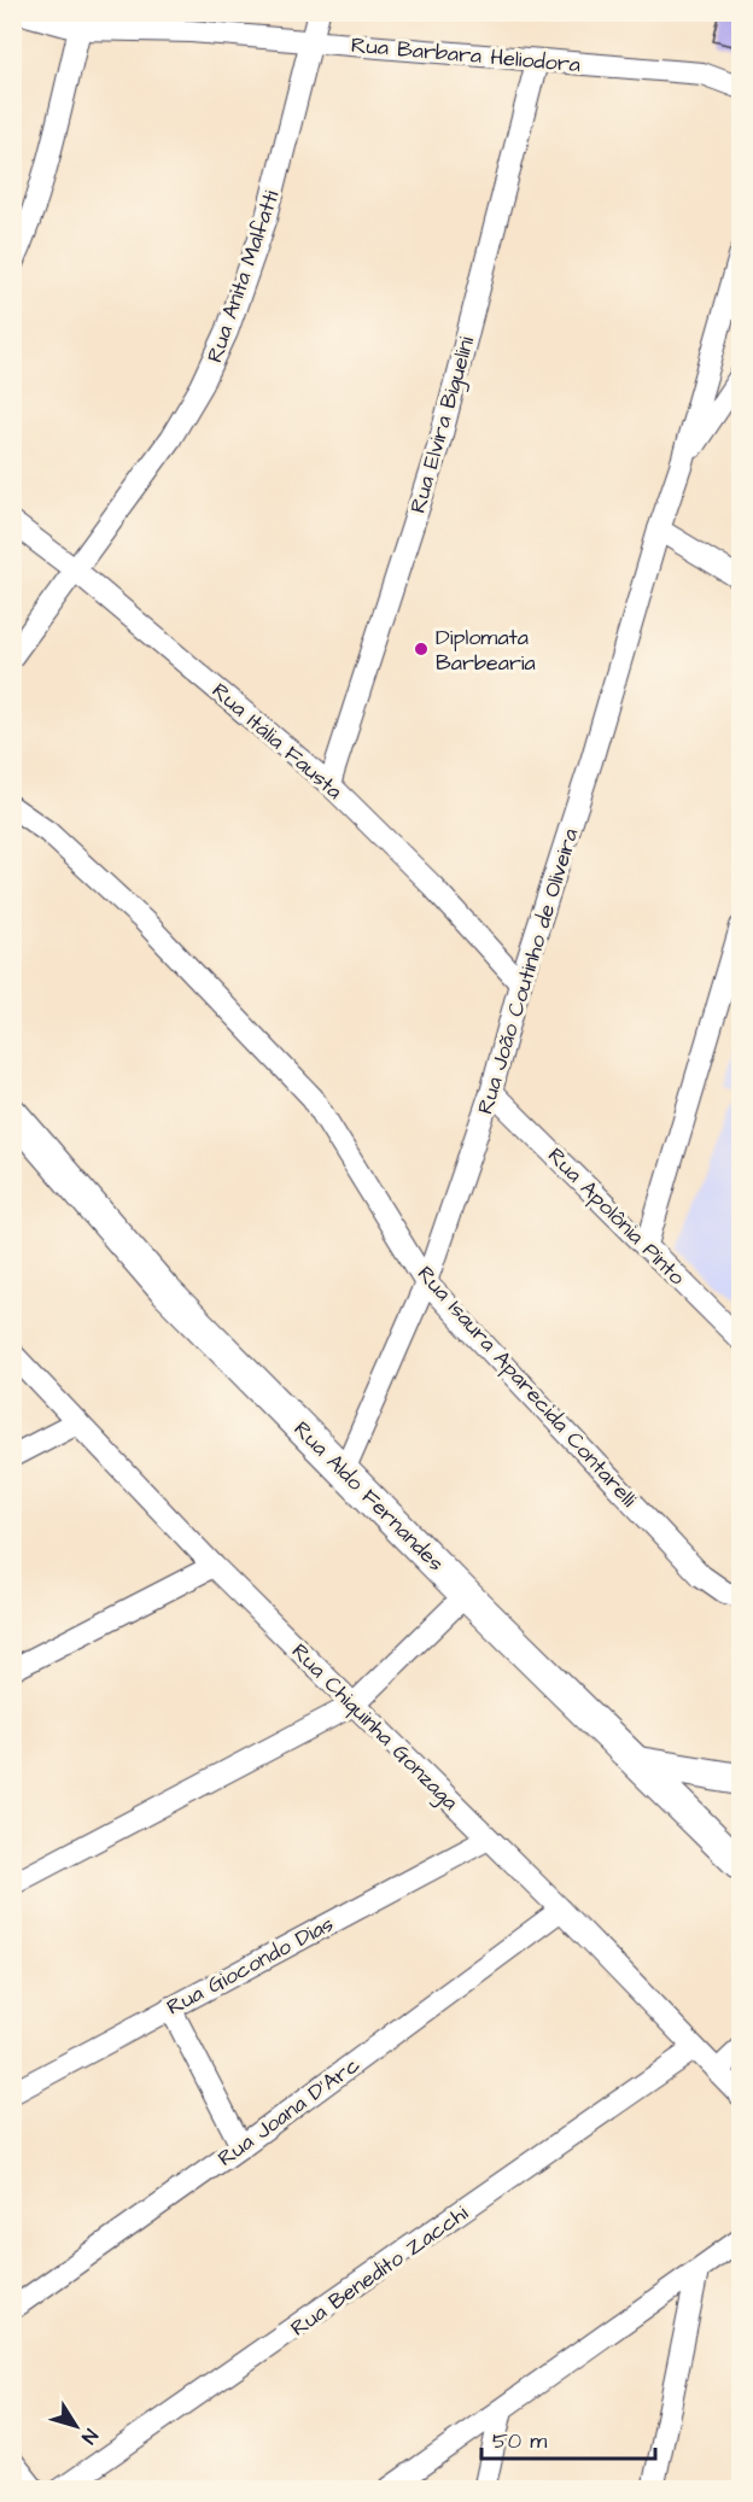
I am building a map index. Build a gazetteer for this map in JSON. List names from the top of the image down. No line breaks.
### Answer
{"streets":{"street":["Rua Barbara Heliodora","Rua Anita Malfatti","Rua Elvira Biguelini","Rua Itália Fausta","Rua João Coutinho de Oliveira","Rua Apolônia Pinto","Rua Isaura Aparecida Contarelli","Rua Aldo Fernandes","Rua Chiquinha Gonzaga","Rua Giocondo Dias","Rua Joana D'Arc","Rua Benedito Zacchi"]},"crossings":[["Rua Barbara Heliodora","Rua Anita Malfatti"],["Rua Barbara Heliodora","Rua Elvira Biguelini"],["Rua Anita Malfatti","Rua Itália Fausta"],["Rua Elvira Biguelini","Rua Itália Fausta"],["Rua Itália Fausta","Rua João Coutinho de Oliveira"],["Rua João Coutinho de Oliveira","Rua Apolônia Pinto"],["Rua João Coutinho de Oliveira","Rua Isaura Aparecida Contarelli"],["Rua João Coutinho de Oliveira","Rua Aldo Fernandes"],["Rua Chiquinha Gonzaga","Rua Giocondo Dias"],["Rua Chiquinha Gonzaga","Rua Joana D'Arc"],["Rua Chiquinha Gonzaga","Rua Benedito Zacchi"]],"places":["Diplomata Barbearia"],"scale_bar":"50 m","north":"bottom right"}
